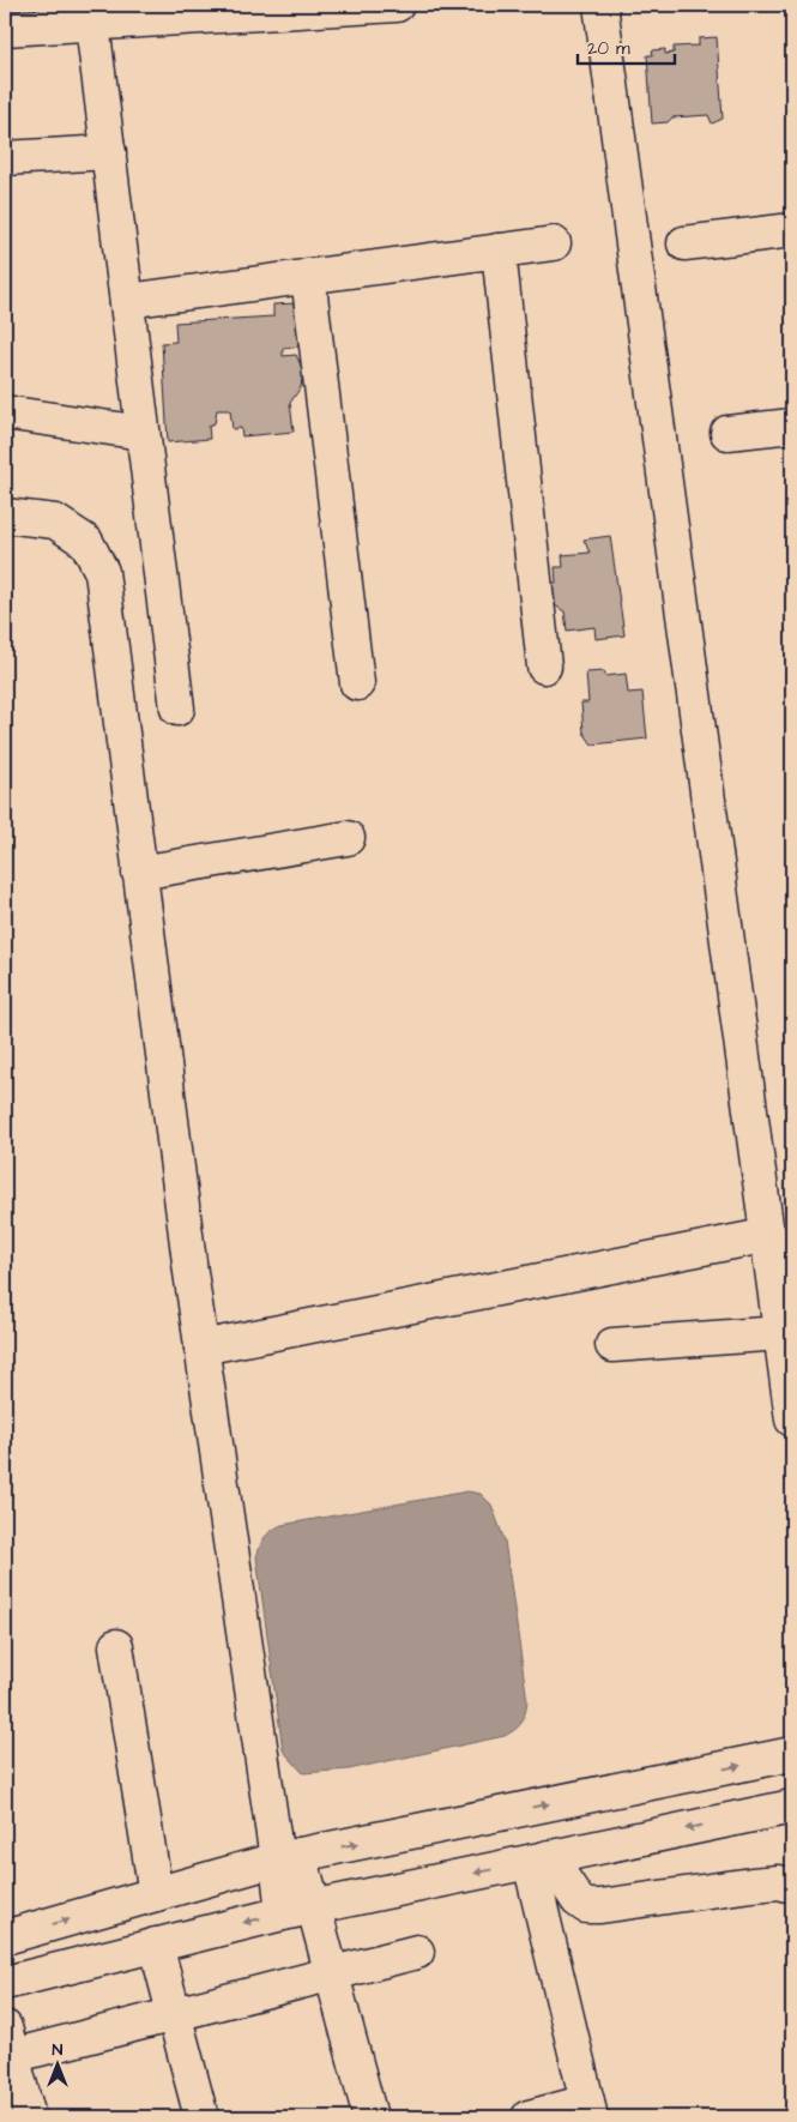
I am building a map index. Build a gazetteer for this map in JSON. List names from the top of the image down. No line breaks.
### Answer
{"scale_bar":"20 m","north":"top"}
